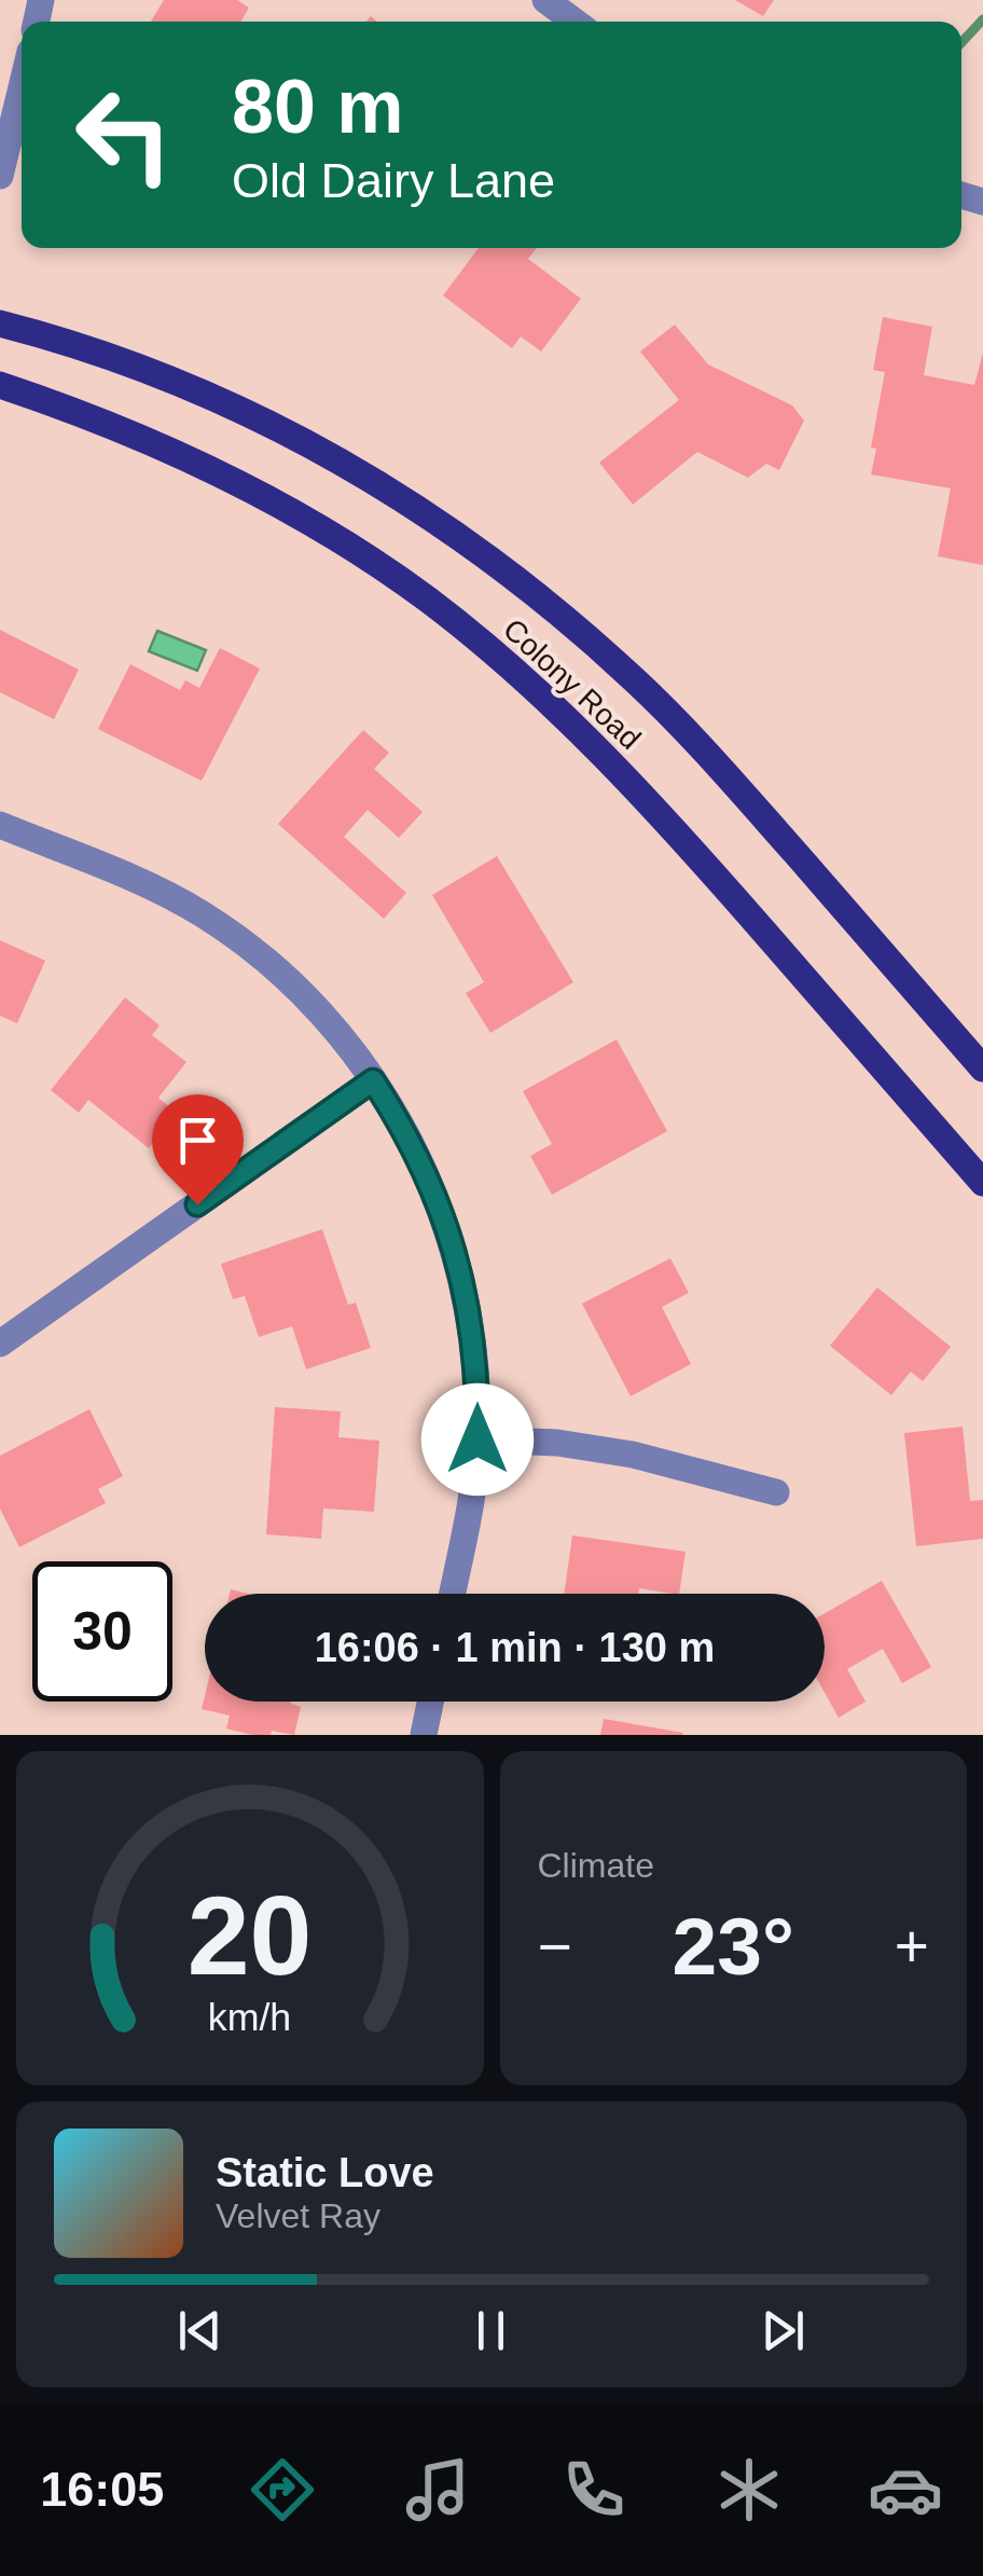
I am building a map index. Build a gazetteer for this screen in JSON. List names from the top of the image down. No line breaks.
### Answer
{"streets":{"main road":["Colony Road"]},"page":{"turn":["80 m","Old Dairy Lane"],"limit":"30","trip":"16:06 · 1 min · 130 m","tile":"Climate","heat":["−","23°","+"],"song":["Static Love","Velvet Ray"],"tabs":"16:05","gauge":["20","km/h"]}}
